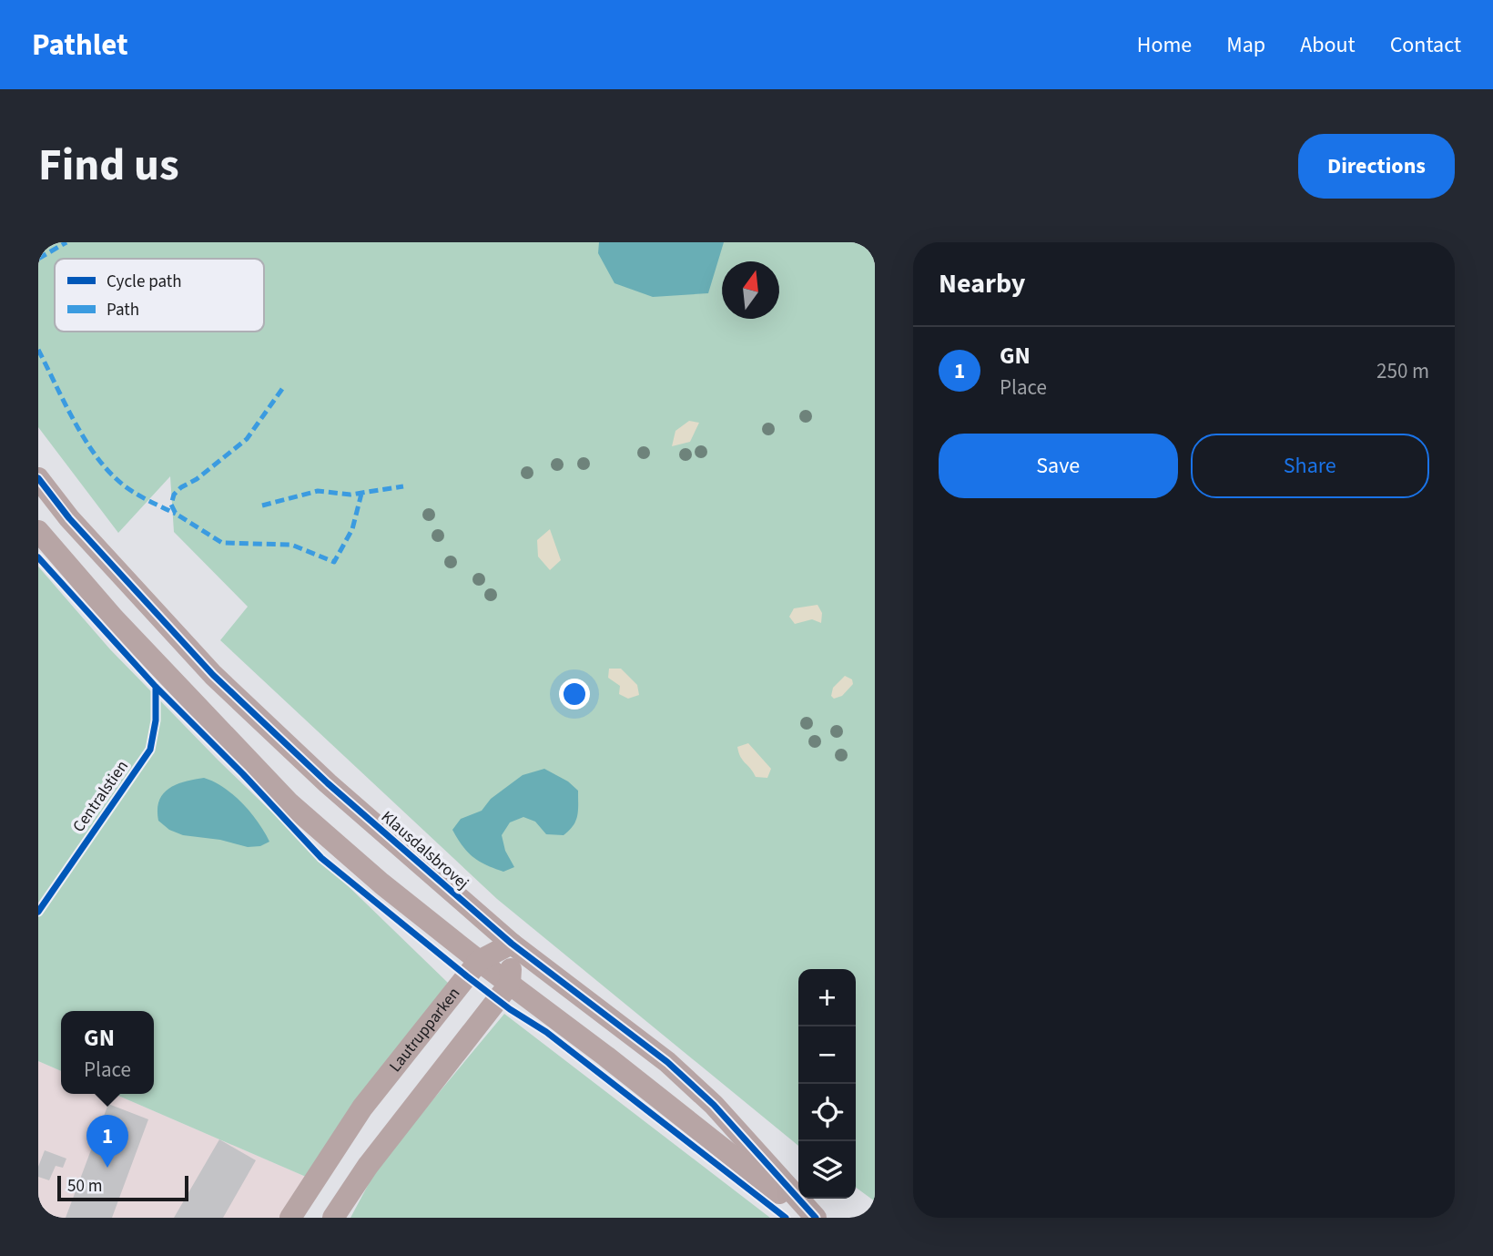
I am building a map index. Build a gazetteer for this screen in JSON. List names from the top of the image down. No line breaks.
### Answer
{"streets":{"street":["Klausdalsbrovej","Lautrupparken"],"cycle path":["Centralstien"]},"crossings":[["Klausdalsbrovej","Lautrupparken"]],"legend":["Cycle path","Path"],"scale_bar":"50 m","north":"top","page":{"header":"Pathlet","nav":["Home","Map","About","Contact"],"title":"Find us","buttons":["Directions",["Save","Share"]],"heading":"Nearby","list":[{"mark":"1","name":"GN","note":"Place","value":"250 m"}],"map_buttons":["+","−"],"popup":["GN","Place"],"pins":"1","scale":"50 m"}}
